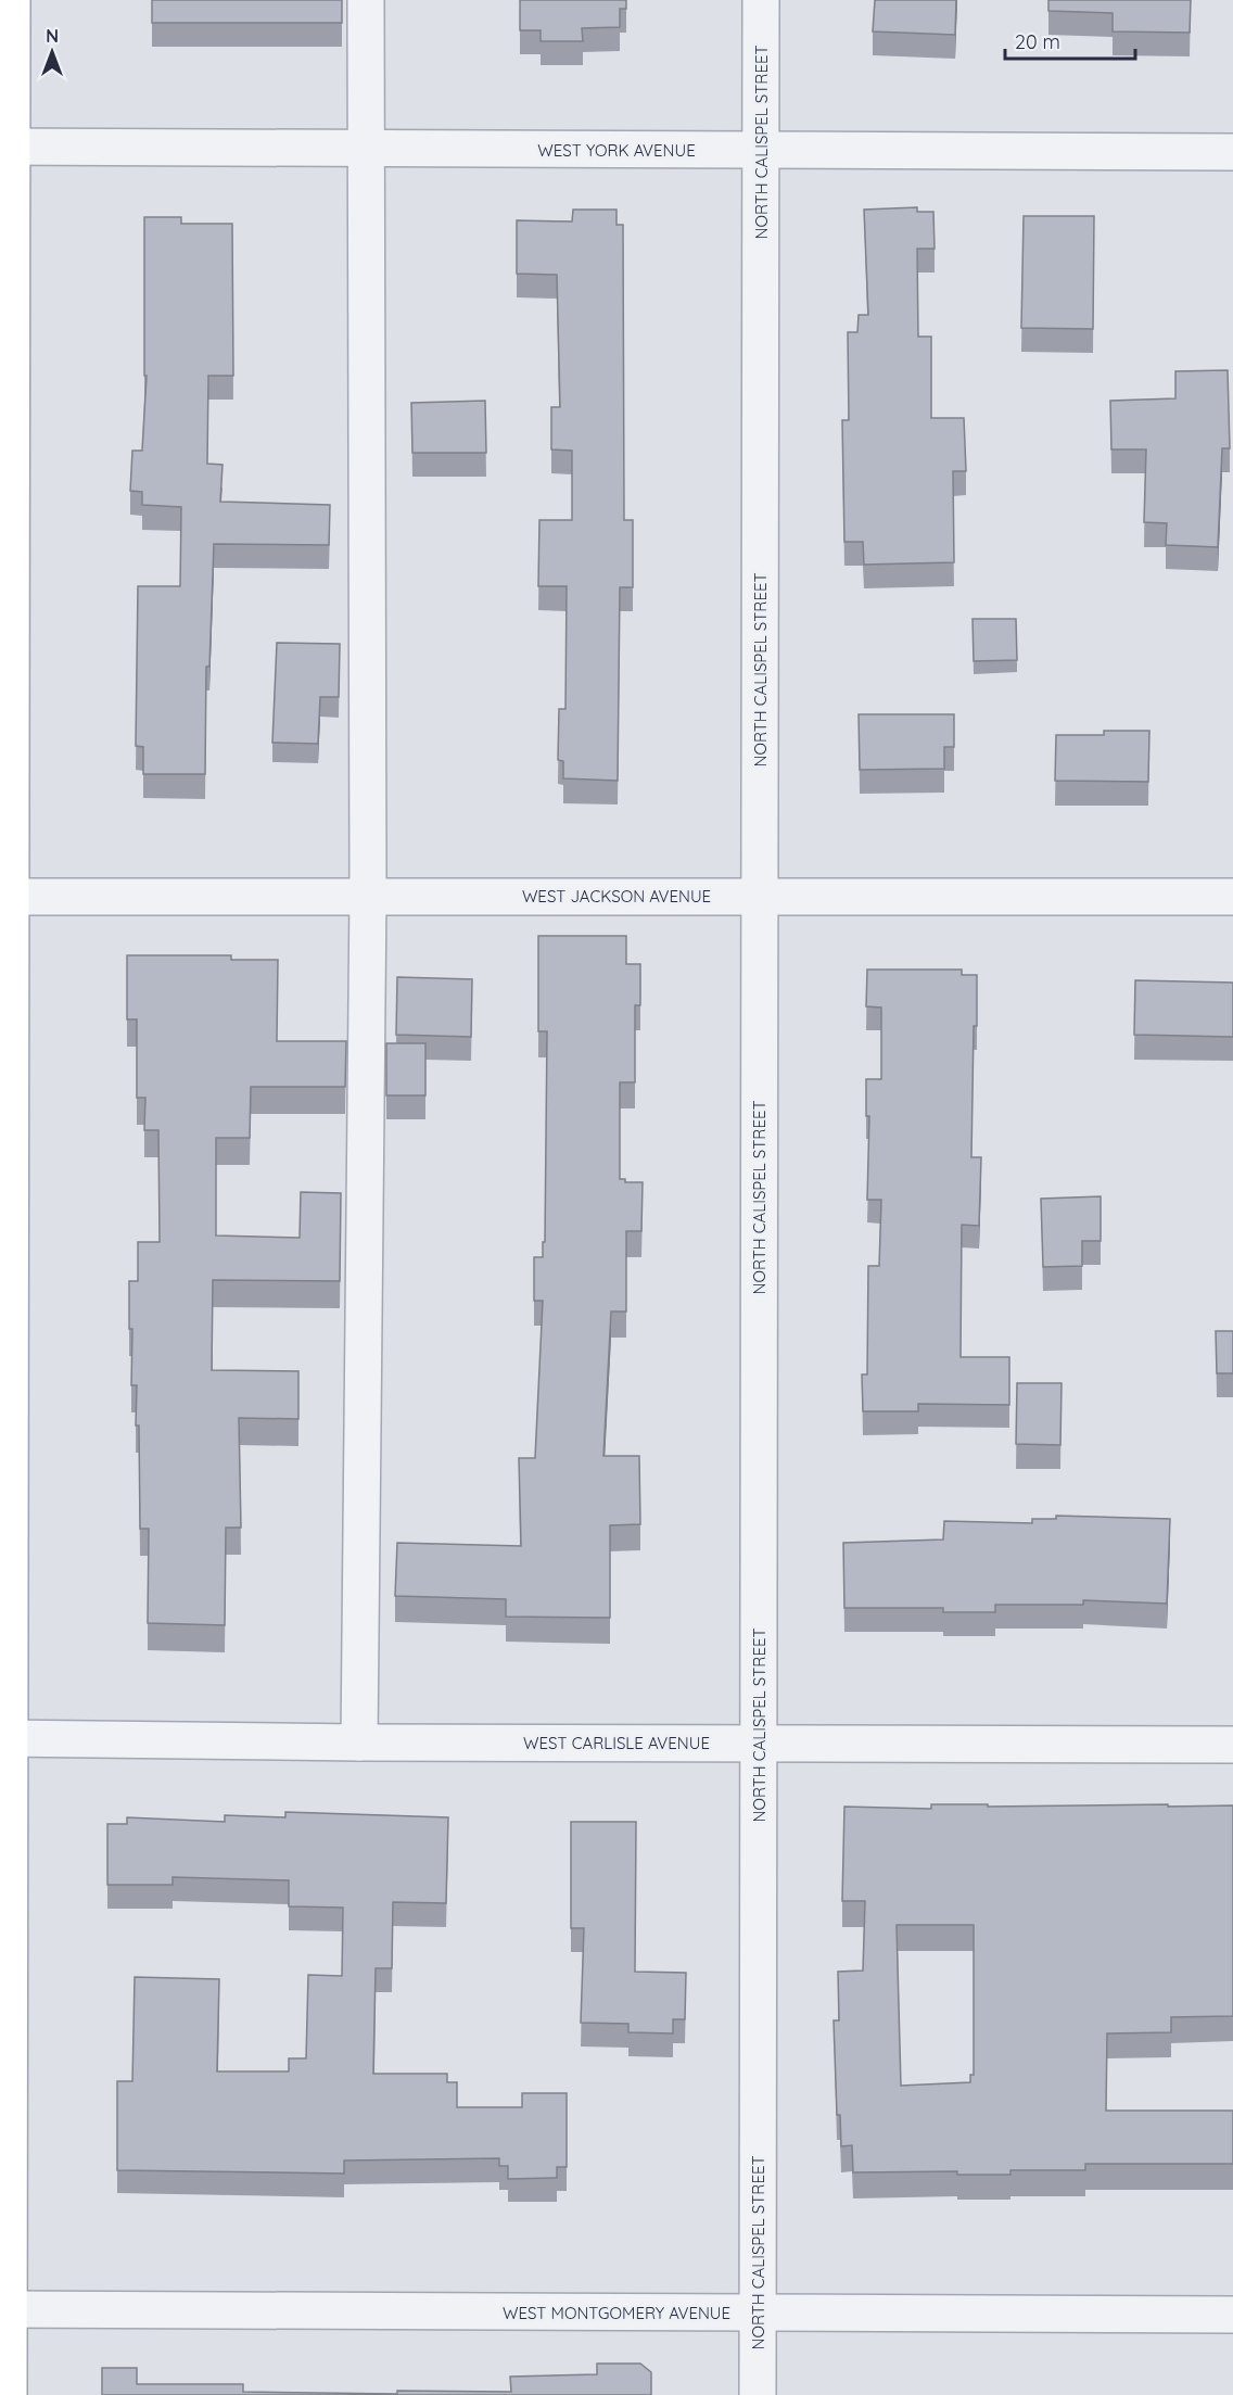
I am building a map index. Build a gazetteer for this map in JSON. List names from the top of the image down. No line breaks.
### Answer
{"streets":{"street":["NORTH CALISPEL STREET","WEST YORK AVENUE","WEST JACKSON AVENUE","WEST CARLISLE AVENUE","WEST MONTGOMERY AVENUE"]},"crossings":[["NORTH CALISPEL STREET","WEST YORK AVENUE"],["NORTH CALISPEL STREET","WEST JACKSON AVENUE"],["NORTH CALISPEL STREET","WEST CARLISLE AVENUE"],["NORTH CALISPEL STREET","WEST MONTGOMERY AVENUE"]],"scale_bar":"20 m","north":"top"}
